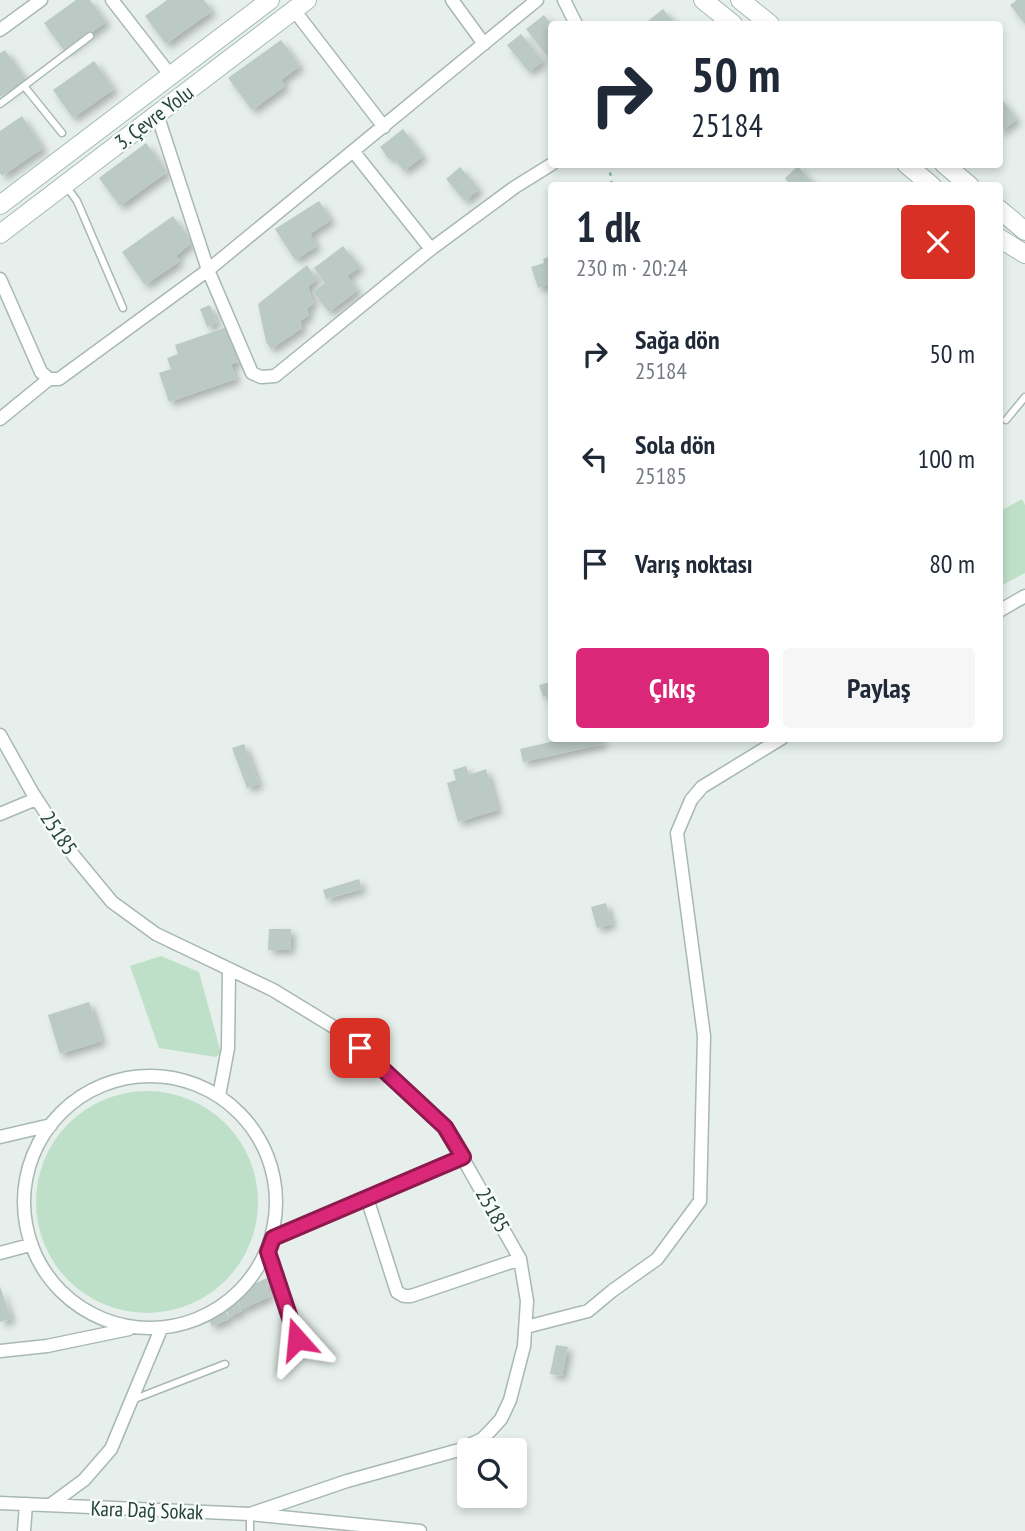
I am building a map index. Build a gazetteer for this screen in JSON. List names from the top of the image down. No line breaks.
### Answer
{"streets":{"main road":["3. Çevre Yolu"],"street":["25185","Kara Dağ Sokak"]},"crossings":[["25185","Kara Dağ Sokak"]],"page":{"turn":["50 m","25184"],"heading":["1 dk","230 m · 20:24"],"list":[{"name":"Sağa dön","note":"25184","value":"50 m"},{"name":"Sola dön","note":"25185","value":"100 m"},{"name":"Varış noktası","value":"80 m"}],"buttons":["Çıkış","Paylaş"]}}
